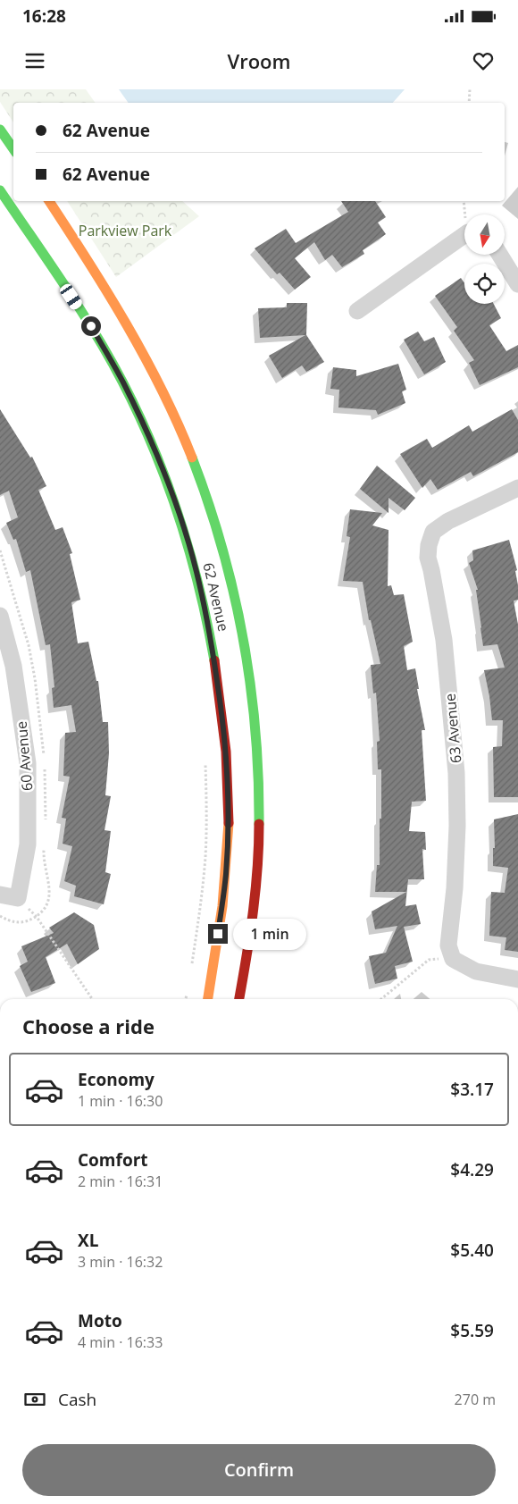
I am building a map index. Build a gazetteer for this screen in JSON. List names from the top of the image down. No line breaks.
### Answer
{"streets":{"main road":["62 Avenue"],"street":["63 Avenue","60 Avenue"]},"parks":["Parkview Park"],"north":"bottom","page":{"status":"16:28","header":"Vroom","banner":["62 Avenue","62 Avenue"],"bubble":"1 min","heading":"Choose a ride","list":[{"name":"Economy","note":"1 min · 16:30","value":"$3.17"},{"name":"Comfort","note":"2 min · 16:31","value":"$4.29"},{"name":"XL","note":"3 min · 16:32","value":"$5.40"},{"name":"Moto","note":"4 min · 16:33","value":"$5.59"}],"pay":["Cash","270 m"],"buttons":"Confirm"}}
